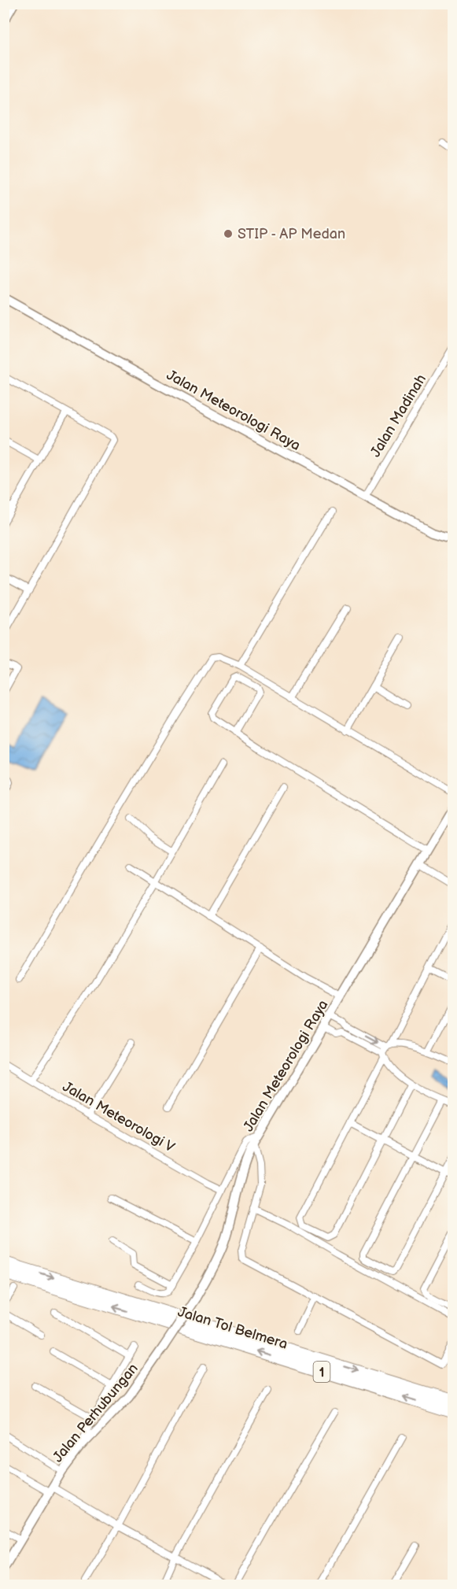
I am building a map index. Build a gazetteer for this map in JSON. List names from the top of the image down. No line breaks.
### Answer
{"streets":{"highway":["Jalan Tol Belmera","1"],"main road":["Jalan Meteorologi Raya","Jalan Perhubungan"],"street":["Jalan Madinah","Jalan Meteorologi V"]},"crossings":[["Jalan Meteorologi Raya","Jalan Madinah"],["Jalan Meteorologi Raya","Jalan Perhubungan"]],"places":["STIP - AP Medan"]}
